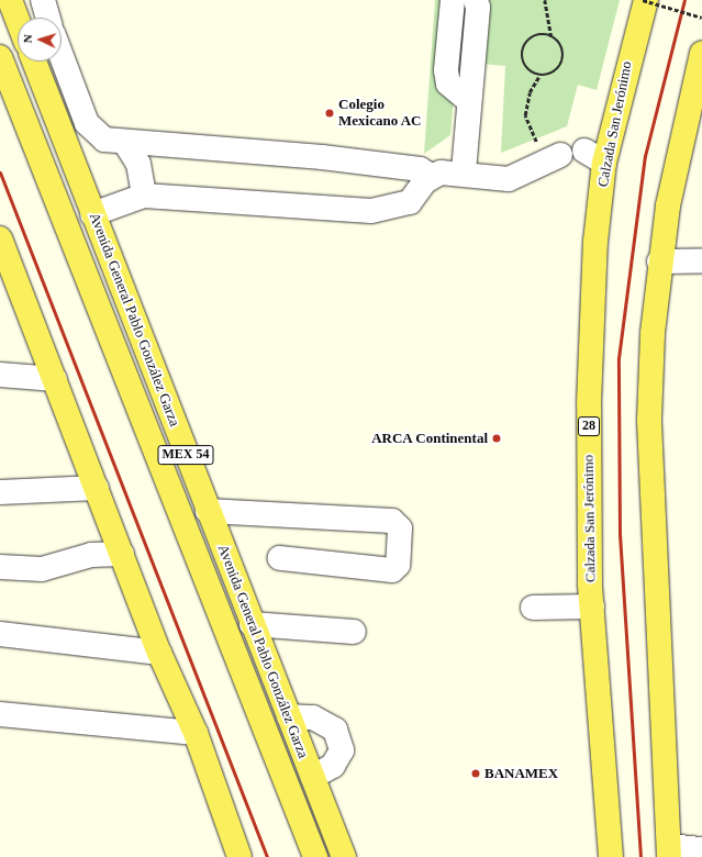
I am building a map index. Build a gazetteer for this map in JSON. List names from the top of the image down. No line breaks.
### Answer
{"streets":{"main road":["Calzada San Jerónimo","Avenida General Pablo González Garza","28","MEX 54"]},"places":["Colegio Mexicano AC","ARCA Continental","BANAMEX"],"north":"left"}
